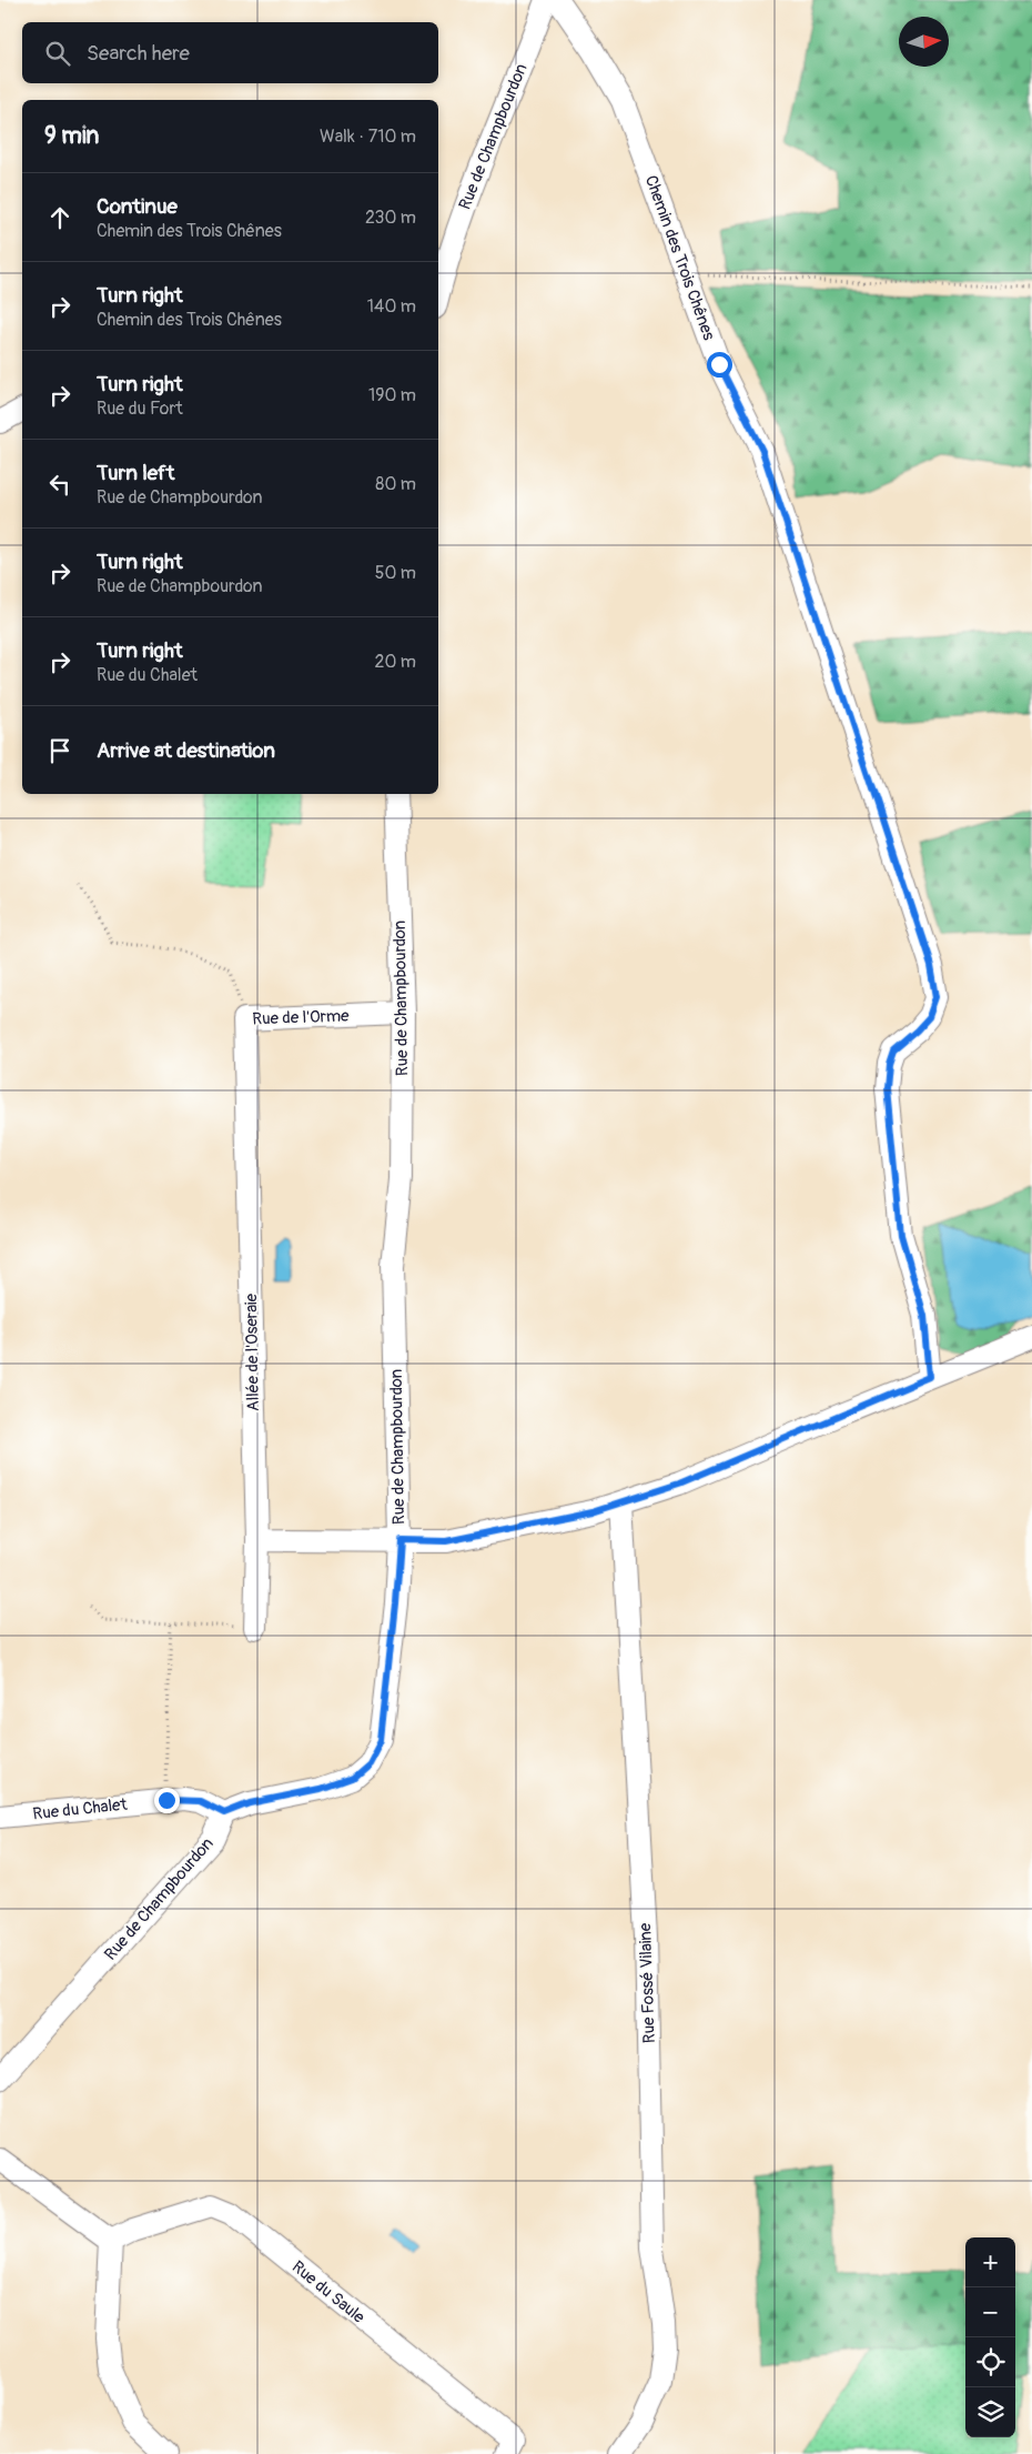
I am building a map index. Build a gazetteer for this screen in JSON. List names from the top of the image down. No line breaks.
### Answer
{"streets":{"street":["Rue de Champbourdon","Chemin des Trois Chênes","Rue de l'Orme","Allée de l'Oseraie","Rue du Chalet","Rue Fossé Vilaine","Rue du Saule"]},"crossings":[["Rue de Champbourdon","Rue de l'Orme"],["Rue de Champbourdon","Rue du Chalet"],["Rue de l'Orme","Allée de l'Oseraie"]],"north":"right","page":{"search":"Search here","heading":["9 min","Walk · 710 m"],"list":[["Continue","Chemin des Trois Chênes","230 m"],["Turn right","Chemin des Trois Chênes","140 m"],["Turn right","Rue du Fort","190 m"],["Turn left","Rue de Champbourdon","80 m"],["Turn right","Rue de Champbourdon","50 m"],["Turn right","Rue du Chalet","20 m"],"Arrive at destination"],"map_buttons":["+","−"]}}
